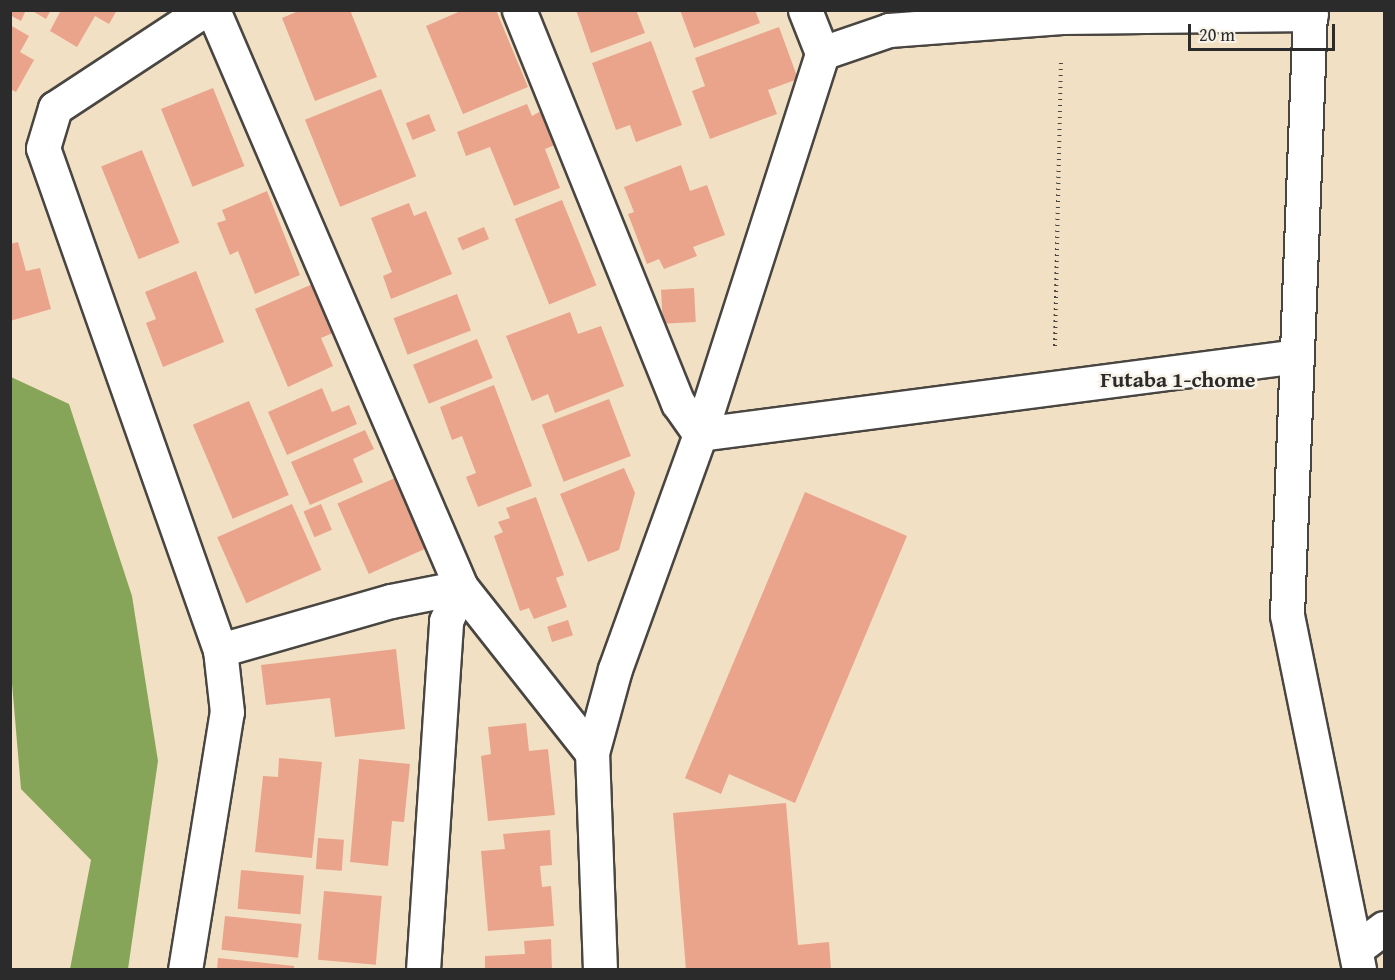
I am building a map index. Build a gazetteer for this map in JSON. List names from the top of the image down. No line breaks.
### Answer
{"districts":["Futaba 1-chome"],"scale_bar":"20 m"}
